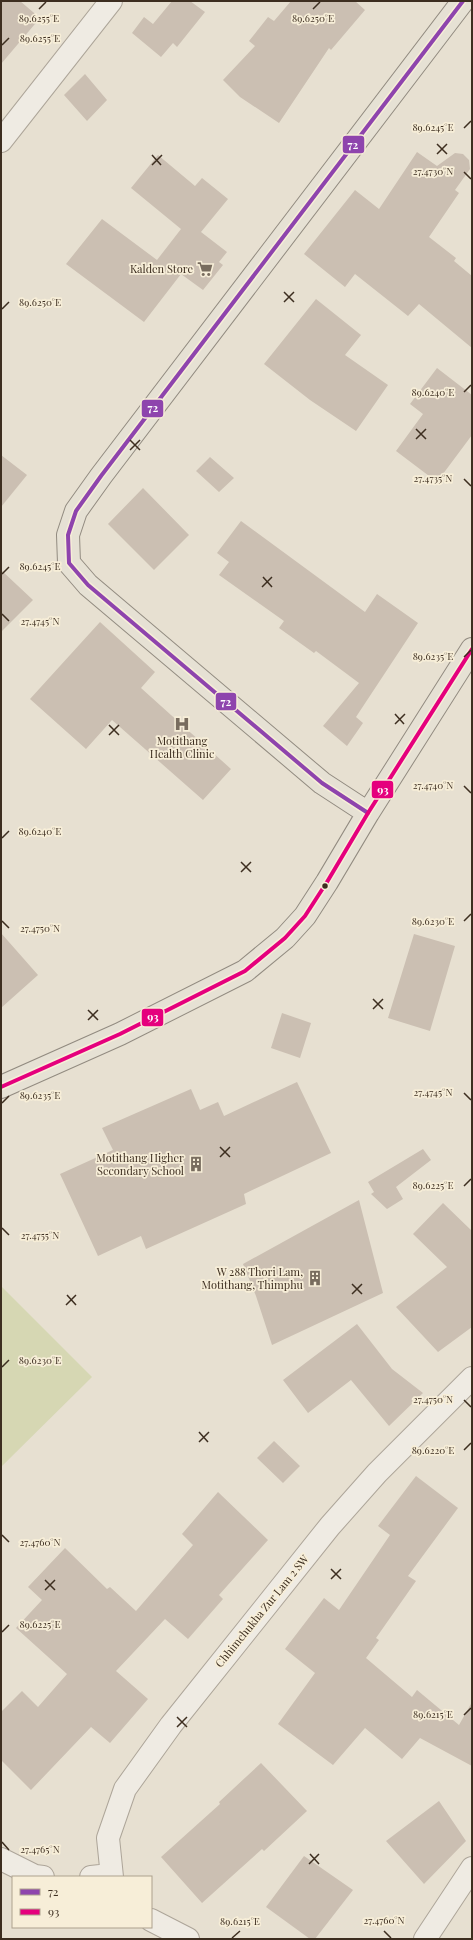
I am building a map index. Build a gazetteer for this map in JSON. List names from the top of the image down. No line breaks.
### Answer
{"streets":{"street":["Chhimchukha Zur Lam 2 SW"]},"places":{"supermarket":["Kalden Store"],"hospital":["Motithang Health Clinic"],"building":["Motithang Higher Secondary School","W 288 Thori Lam, Motithang, Thimphu"]},"lines":["transit line 72","transit line 93"],"legend":["72","93"],"coordinates":["89.6255°E","89.6250°E","89.6245°E","27.4730°N","89.6240°E","27.4735°N","27.4745°N","89.6235°E","27.4740°N","89.6230°E","27.4750°N","89.6225°E","27.4755°N","89.6220°E","27.4760°N","89.6215°E","27.4765°N"]}
